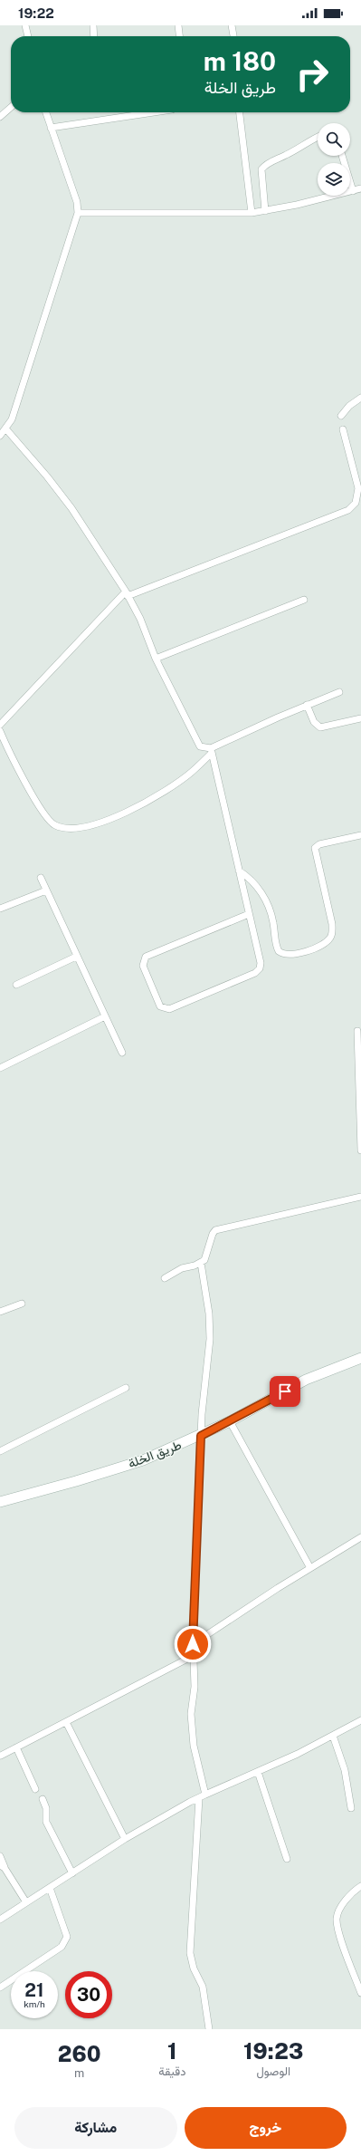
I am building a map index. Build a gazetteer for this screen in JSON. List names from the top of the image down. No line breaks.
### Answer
{"streets":{"street":["طريق الخلة"]},"page":{"status":"19:22","turn":["180 m","طريق الخلة"],"speed":"21 km/h","limit":"30","eta":["19:23","الوصول","1","دقيقة","260","m"],"buttons":["خروج","مشاركة"]}}
